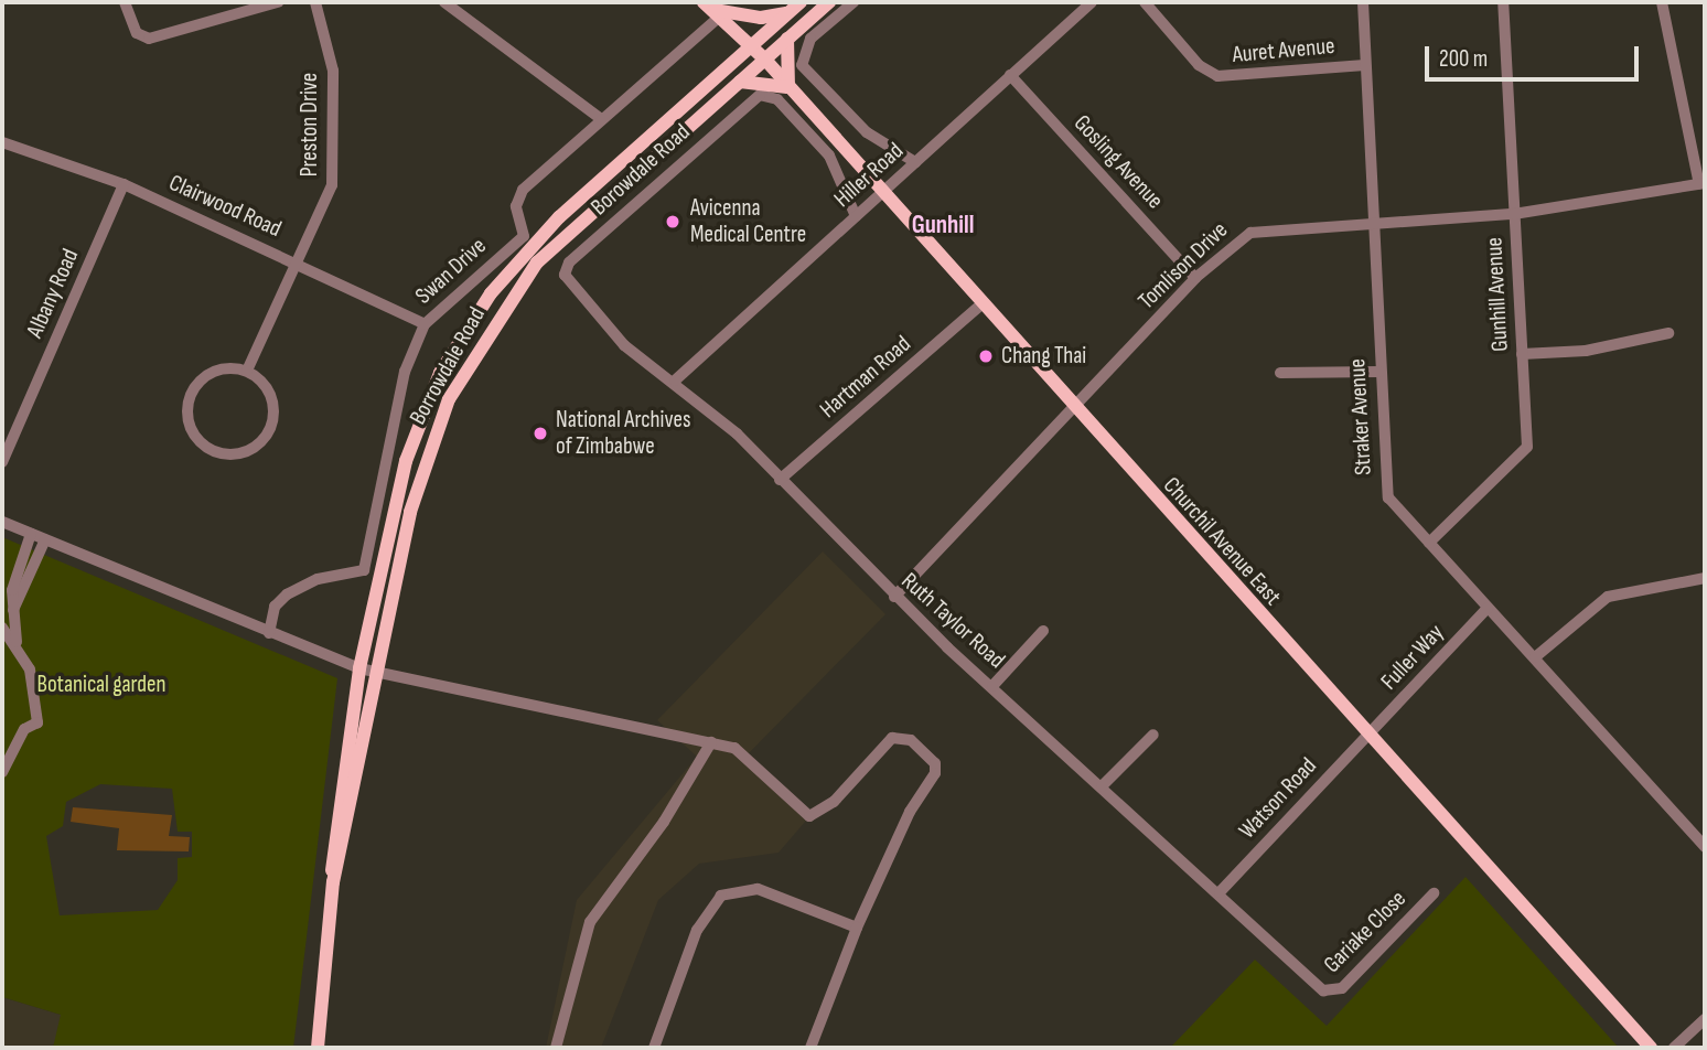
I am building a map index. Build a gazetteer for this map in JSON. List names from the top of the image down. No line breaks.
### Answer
{"streets":{"main road":["Borrowdale Road","Churchil Avenue East"],"street":["Auret Avenue","Preston Drive","Gosling Avenue","Borowdale Road","Hiller Road","Clairwood Road","Tomlison Drive","Swan Drive","Albany Road","Gunhill Avenue","Hartman Road","Straker Avenue","Ruth Taylor Road","Fuller Way","Watson Road","Gariake Close"]},"crossings":[["Auret Avenue","Straker Avenue"],["Preston Drive","Clairwood Road"],["Gosling Avenue","Hiller Road"],["Gosling Avenue","Tomlison Drive"],["Borowdale Road","Hiller Road"],["Borowdale Road","Ruth Taylor Road"],["Hiller Road","Churchil Avenue East"],["Hiller Road","Ruth Taylor Road"],["Clairwood Road","Swan Drive"],["Clairwood Road","Albany Road"],["Tomlison Drive","Gunhill Avenue"],["Tomlison Drive","Straker Avenue"],["Tomlison Drive","Churchil Avenue East"],["Tomlison Drive","Ruth Taylor Road"],["Swan Drive","Churchil Avenue East"],["Gunhill Avenue","Straker Avenue"],["Borrowdale Road","Churchil Avenue East"],["Hartman Road","Churchil Avenue East"],["Hartman Road","Ruth Taylor Road"],["Straker Avenue","Fuller Way"],["Churchil Avenue East","Fuller Way"],["Churchil Avenue East","Watson Road"],["Ruth Taylor Road","Watson Road"],["Ruth Taylor Road","Gariake Close"],["Fuller Way","Watson Road"]],"districts":["Gunhill"],"parks":["Botanical garden"],"places":["Avicenna Medical Centre","Chang Thai","National Archives of Zimbabwe"],"scale_bar":"200 m"}
